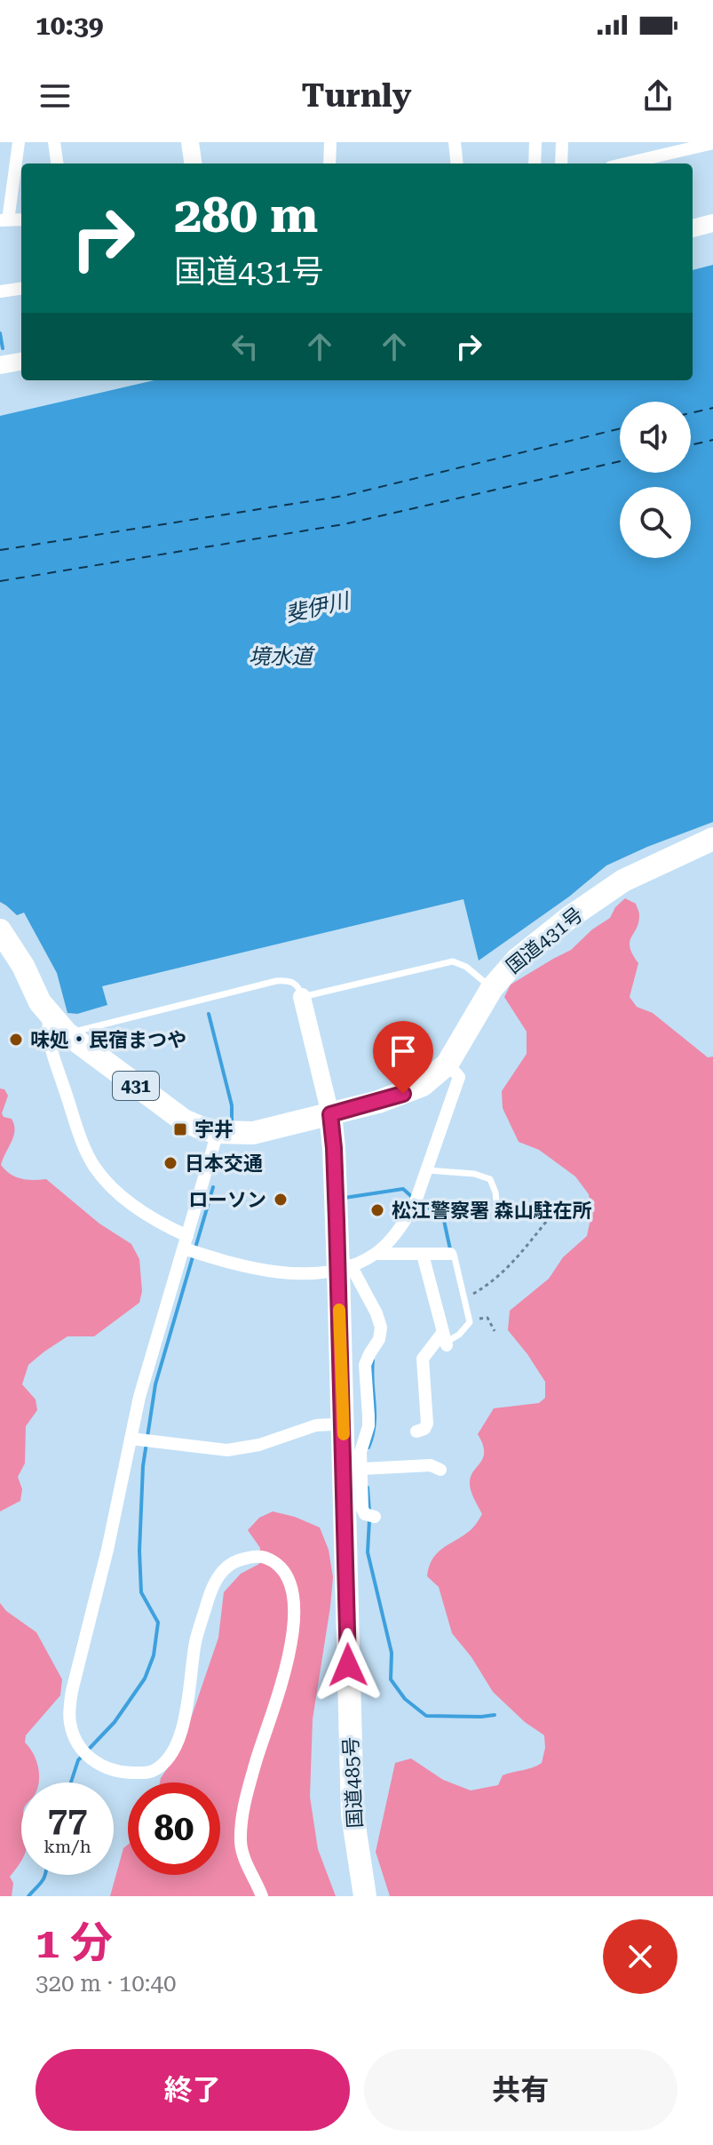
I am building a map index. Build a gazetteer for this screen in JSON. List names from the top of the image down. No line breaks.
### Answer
{"streets":{"highway":["国道431号","431","国道485号"]},"crossings":[["国道431号","国道485号"]],"water":["斐伊川","境水道"],"places":{"other":["味処・民宿まつや","日本交通","ローソン","松江警察署 森山駐在所"],"transit":["宇井"]},"page":{"status":"10:39","header":"Turnly","turn":["280 m","国道431号"],"speed":"77 km/h","limit":"80","heading":["1 分","320 m · 10:40"],"buttons":["終了","共有"]}}
